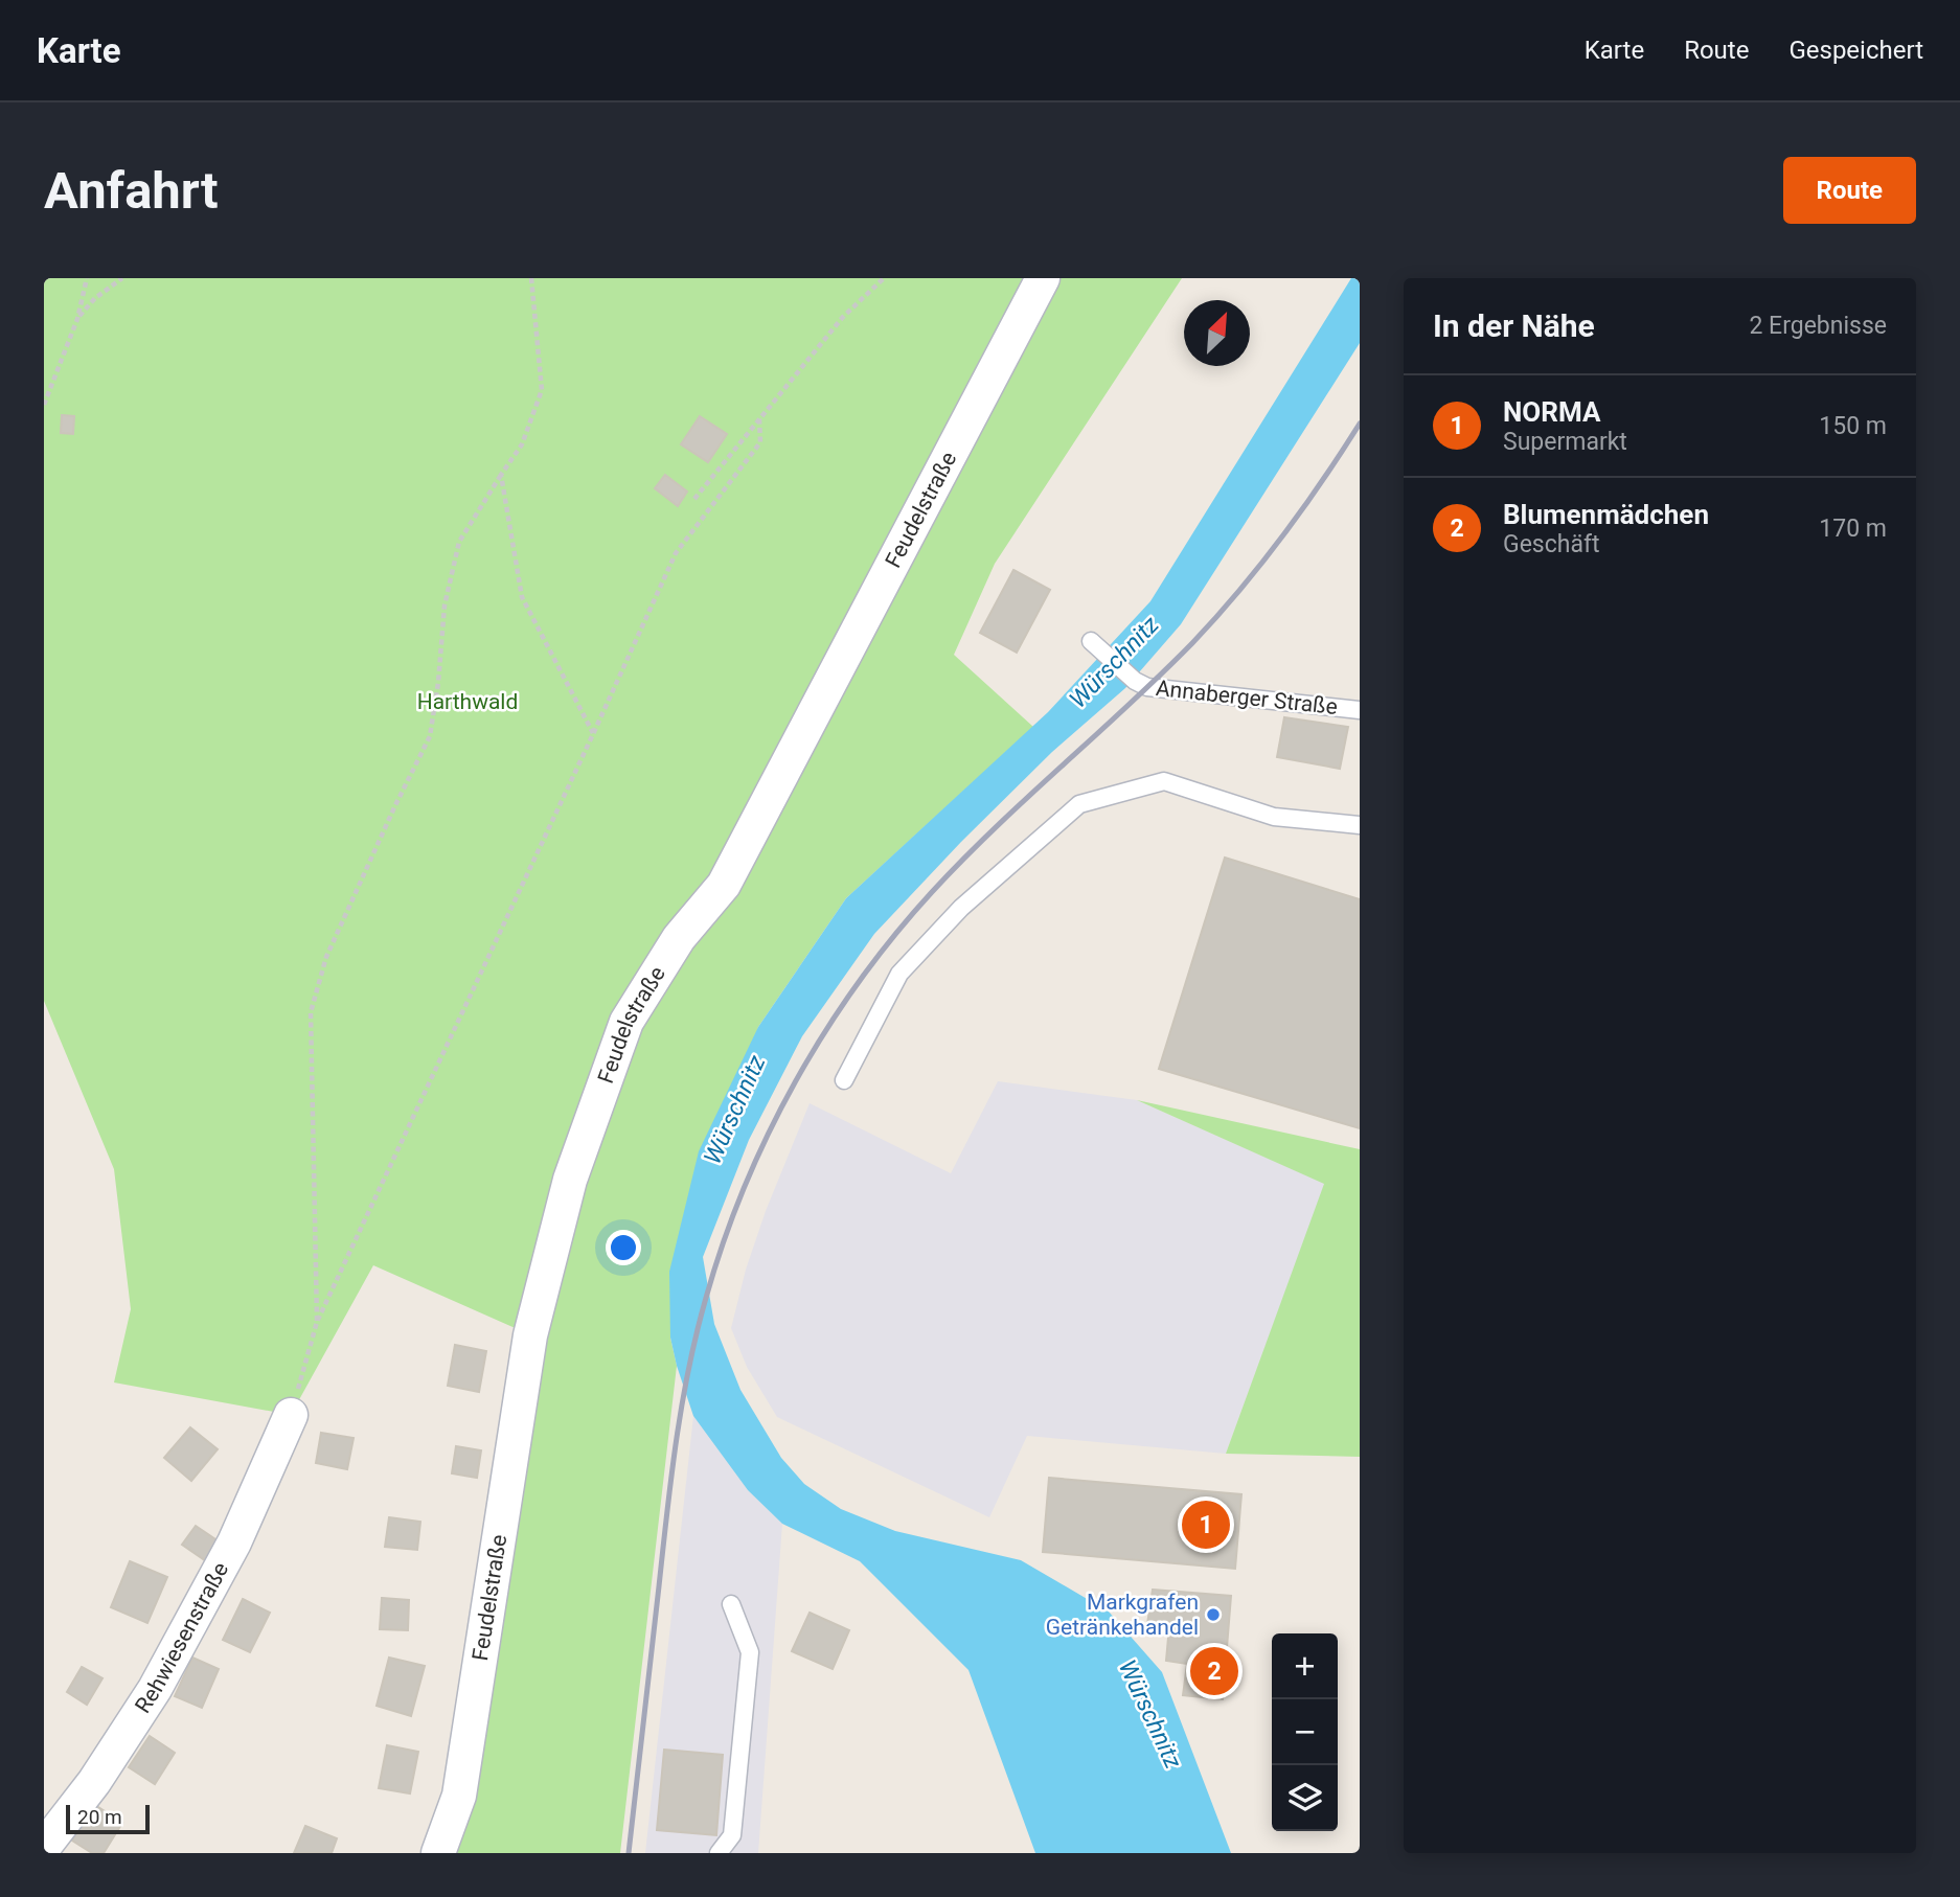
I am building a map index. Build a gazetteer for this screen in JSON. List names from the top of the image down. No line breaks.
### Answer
{"streets":{"street":["Feudelstraße","Rehwiesenstraße"],"lane":["Annaberger Straße"]},"water":["Würschnitz"],"parks":["Harthwald"],"places":["Markgrafen Getränkehandel"],"scale_bar":"20 m","north":"top right","page":{"header":"Karte","nav":["Karte","Route","Gespeichert"],"buttons":"Route","title":"Anfahrt","heading":["In der Nähe","2 Ergebnisse"],"list":[{"mark":"1","name":"NORMA","note":"Supermarkt","value":"150 m"},{"mark":"2","name":"Blumenmädchen","note":"Geschäft","value":"170 m"}],"pins":["1","2"],"map_buttons":["+","−"],"scale":"20 m"}}
